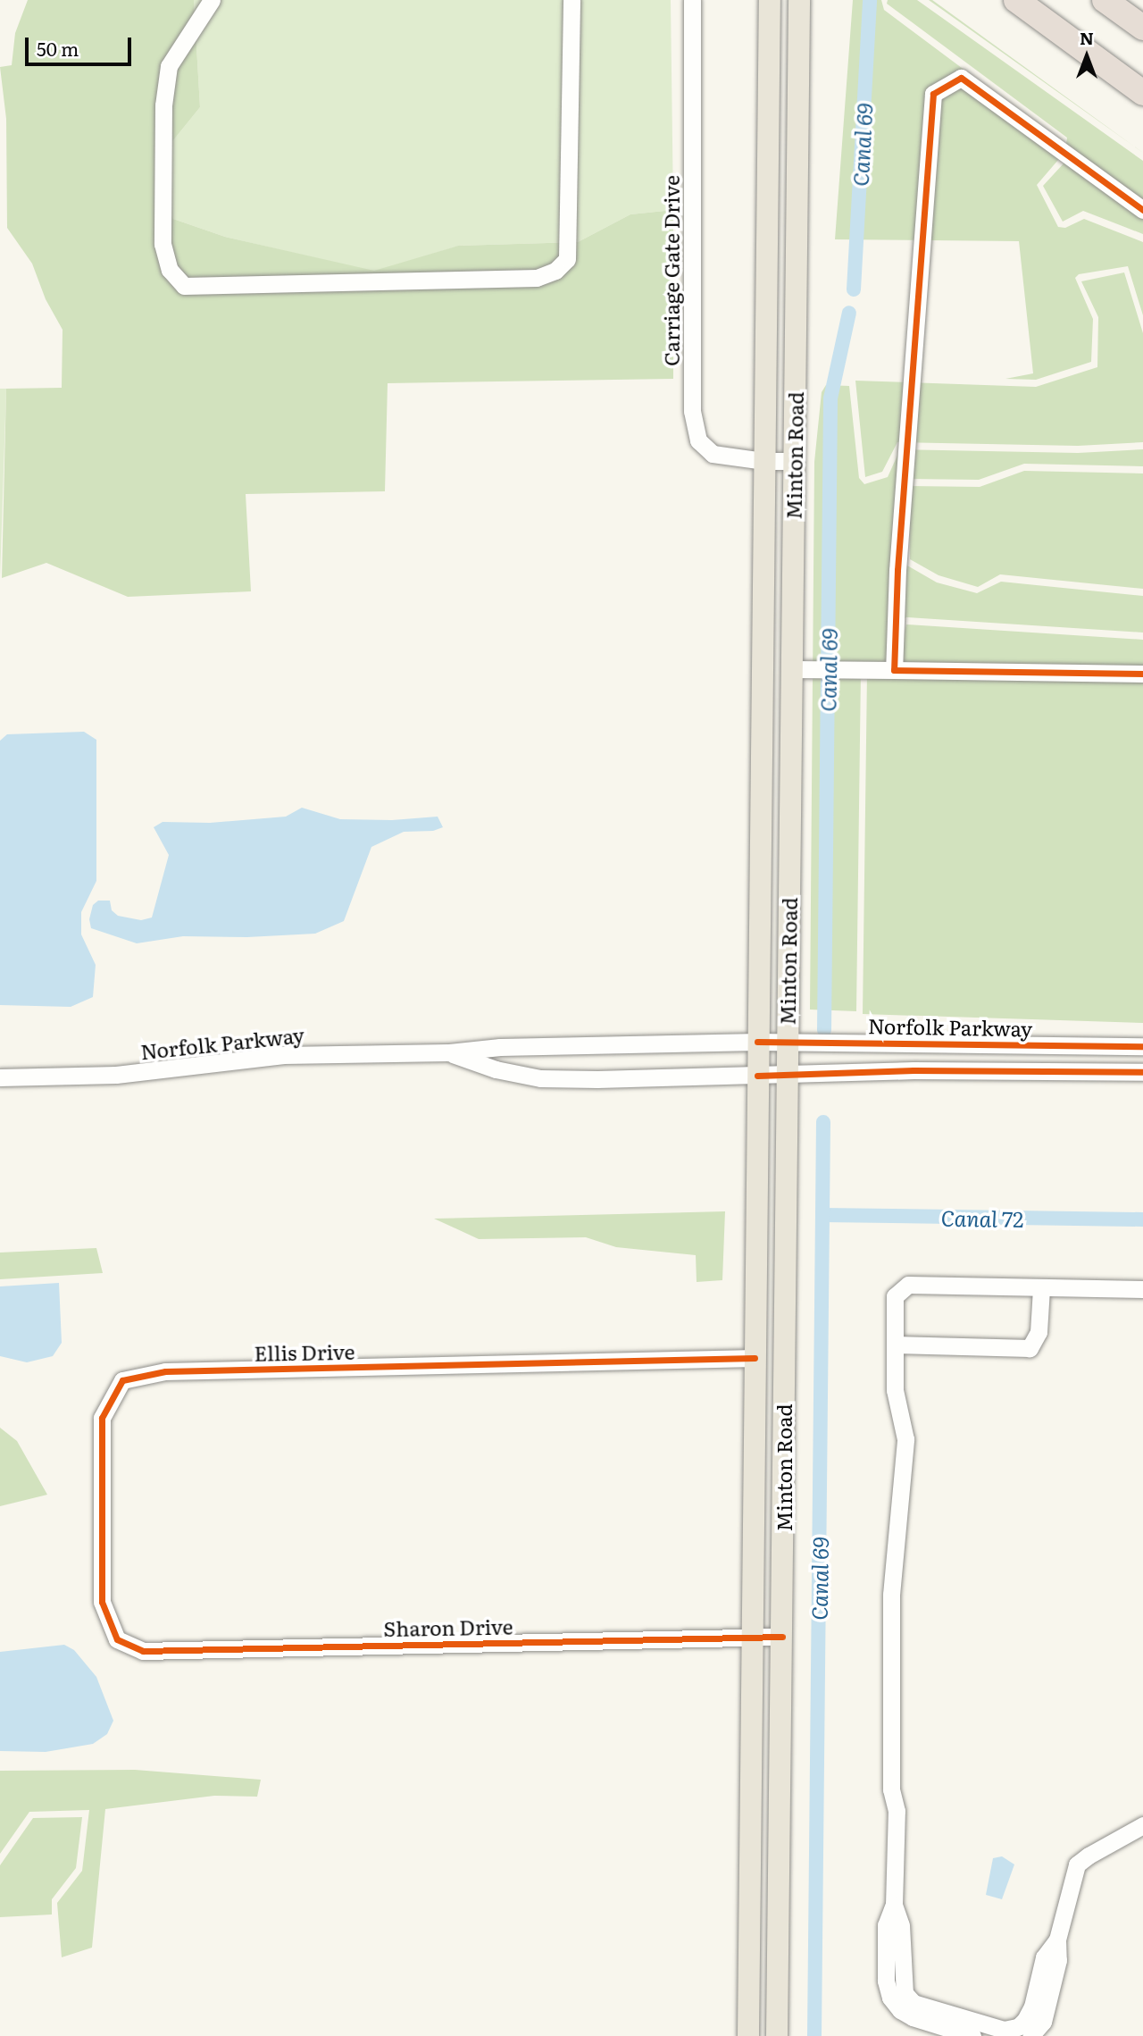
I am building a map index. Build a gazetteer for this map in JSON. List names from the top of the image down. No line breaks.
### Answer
{"streets":{"main road":["Minton Road"],"street":["Carriage Gate Drive","Norfolk Parkway","Ellis Drive","Sharon Drive"]},"crossings":[["Carriage Gate Drive","Minton Road"],["Minton Road","Norfolk Parkway"],["Minton Road","Ellis Drive"],["Minton Road","Sharon Drive"],["Ellis Drive","Sharon Drive"]],"water":["Canal 69","Canal 72"],"scale_bar":"50 m","north":"top"}
